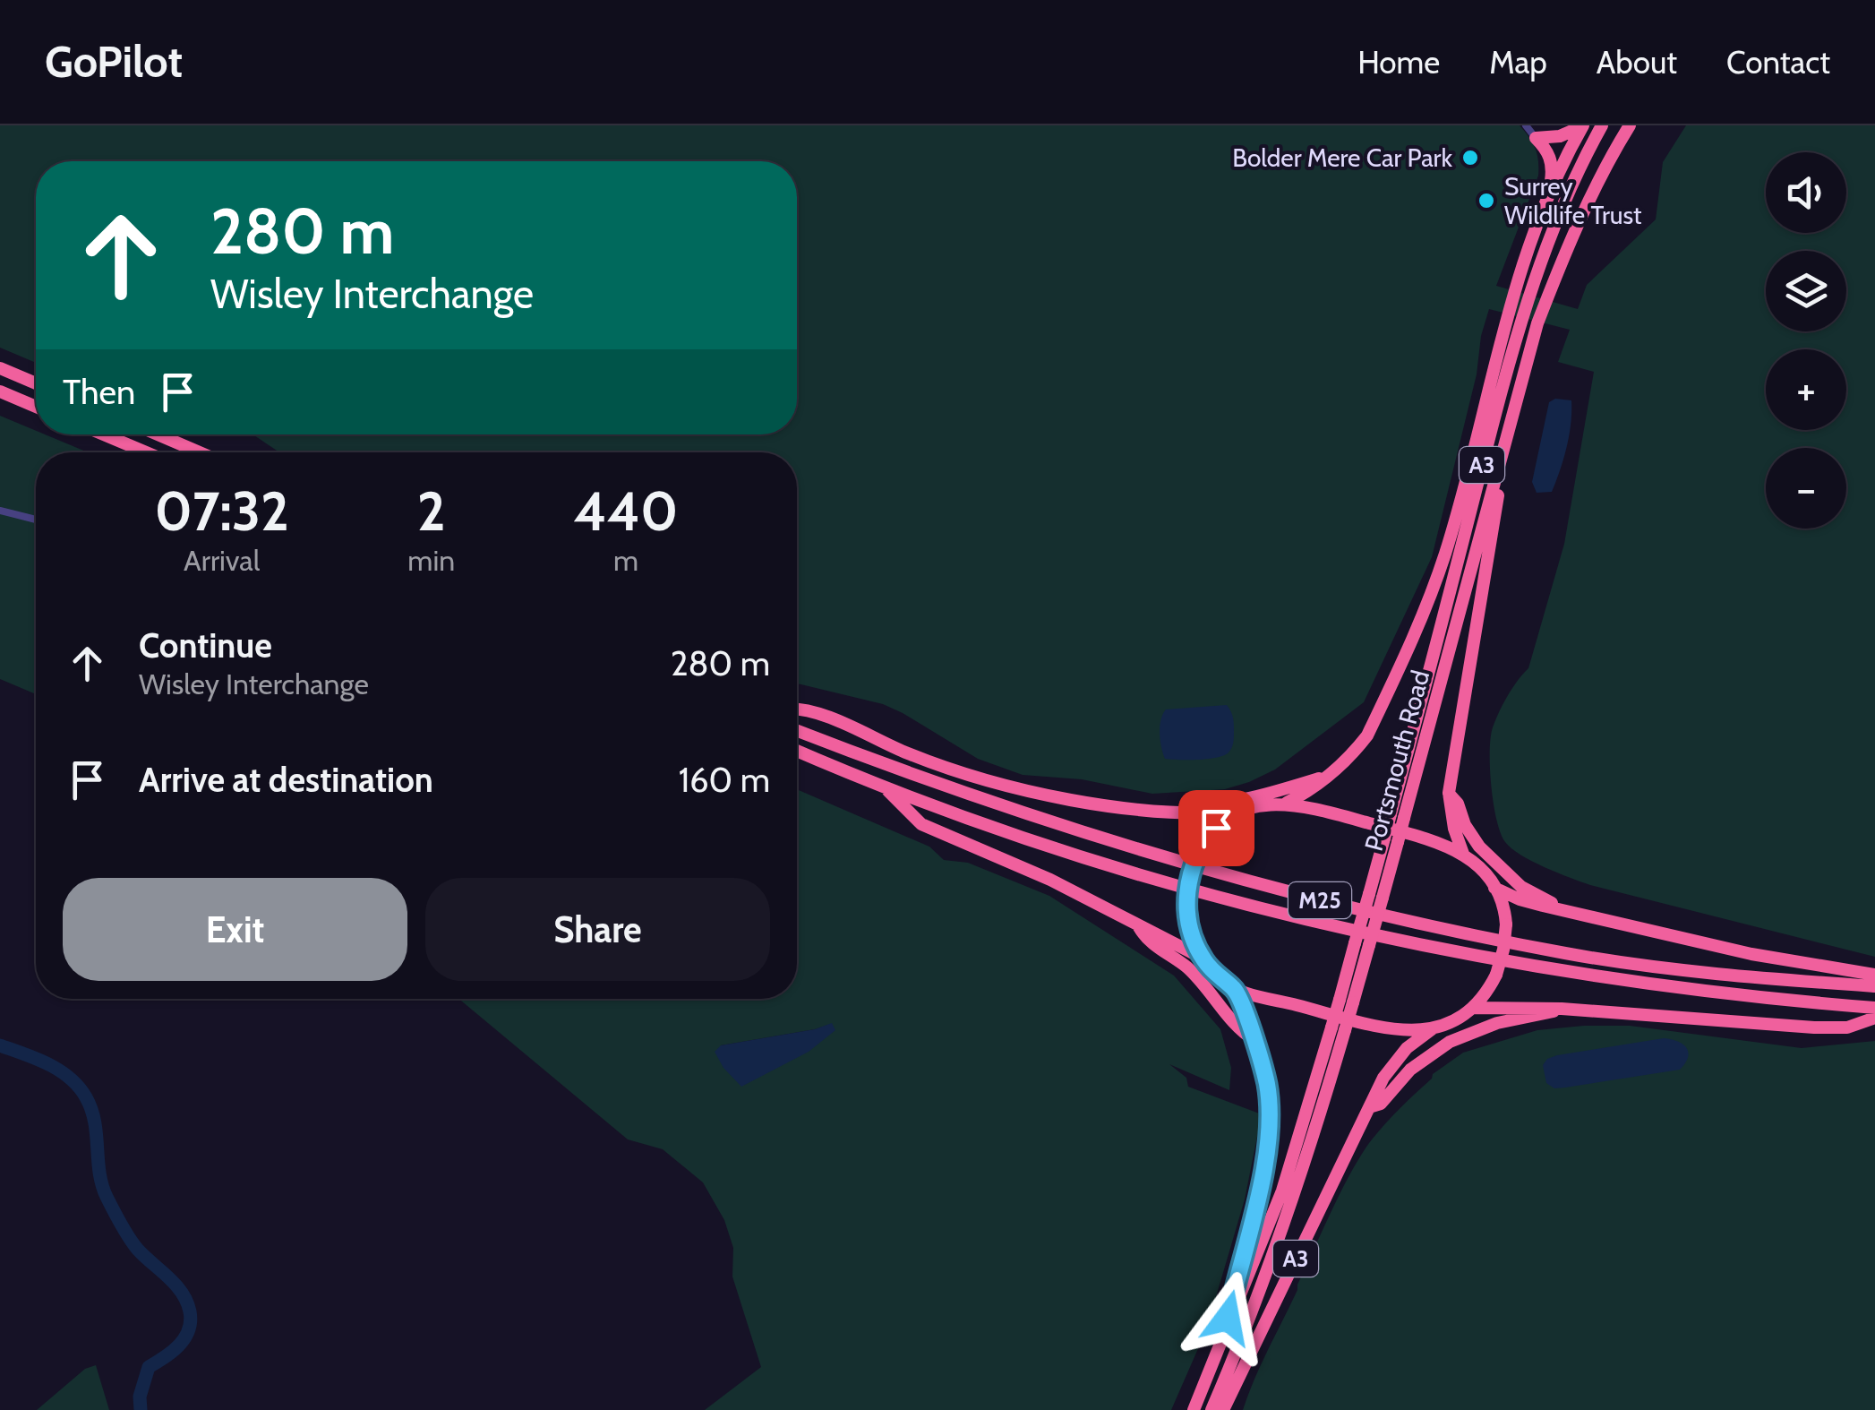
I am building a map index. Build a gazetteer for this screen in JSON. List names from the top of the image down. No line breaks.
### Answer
{"streets":{"highway":["A3","Portsmouth Road","M25"]},"crossings":[["A3","Portsmouth Road"],["A3","M25"]],"places":["Bolder Mere Car Park","Surrey Wildlife Trust"],"page":{"header":"GoPilot","nav":["Home","Map","About","Contact"],"map_buttons":["+","−"],"turn":["280 m","Wisley Interchange"],"then":"Then","eta":["07:32","Arrival","2","min","440","m"],"list":[{"name":"Continue","note":"Wisley Interchange","value":"280 m"},{"name":"Arrive at destination","value":"160 m"}],"buttons":["Exit","Share"]}}
